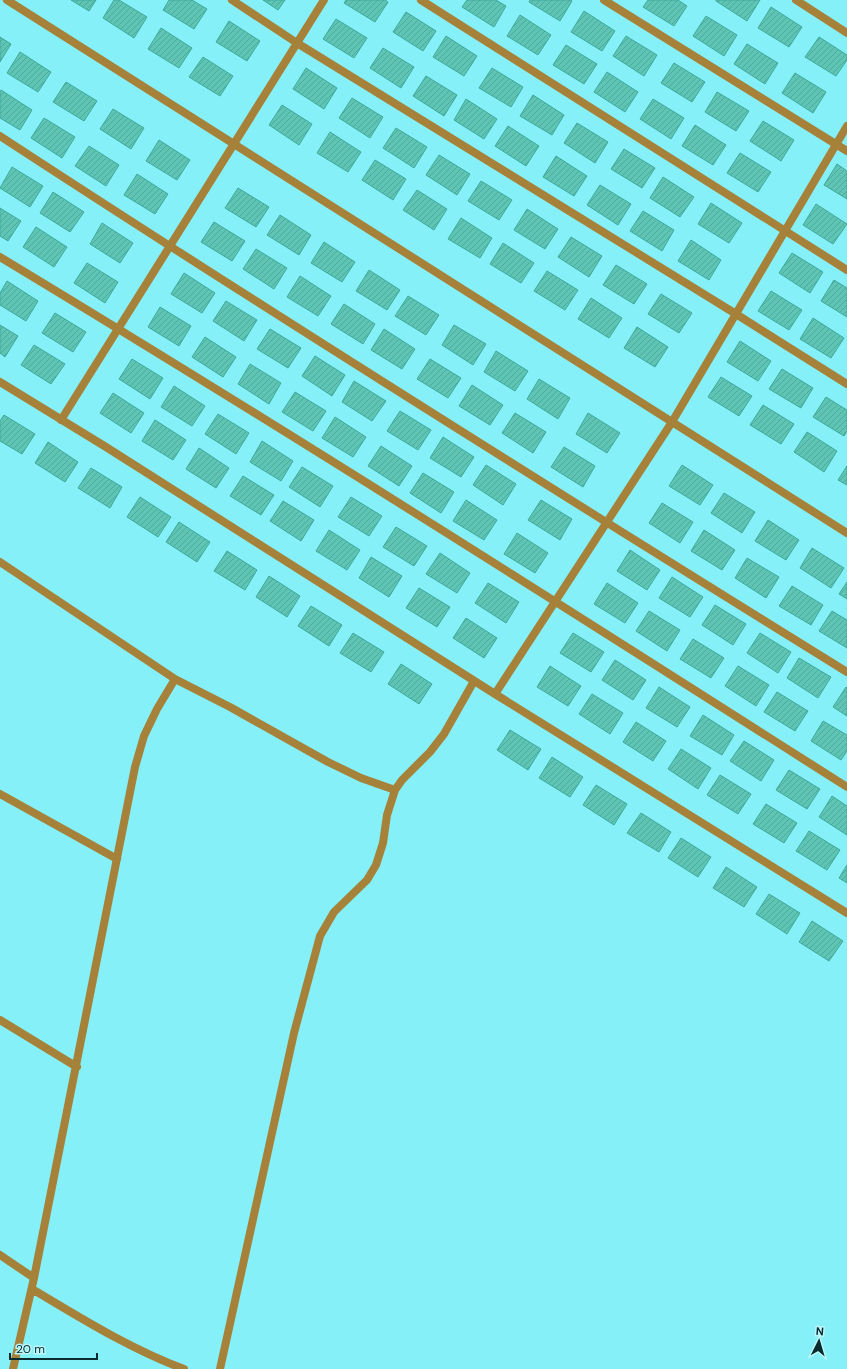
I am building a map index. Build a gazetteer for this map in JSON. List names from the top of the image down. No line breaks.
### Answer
{"scale_bar":"20 m","north":"top"}
